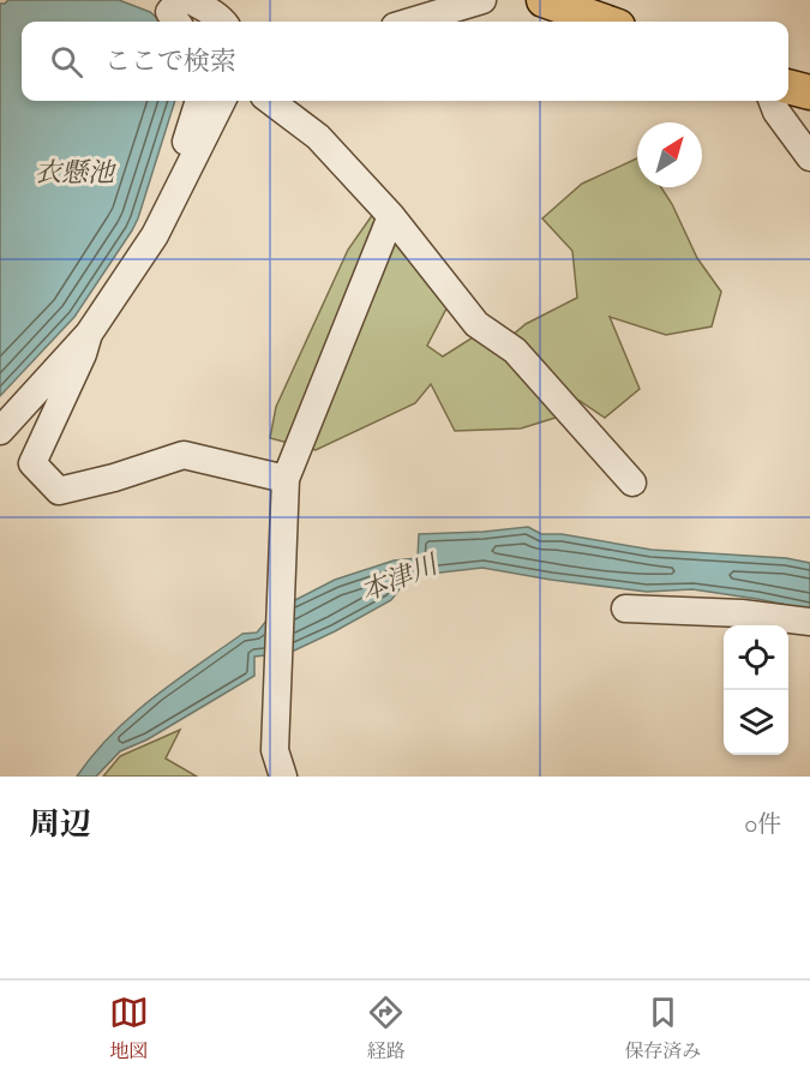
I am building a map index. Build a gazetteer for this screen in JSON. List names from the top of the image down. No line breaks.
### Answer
{"water":["衣懸池","本津川"],"north":"top right","page":{"search":"ここで検索","heading":["周辺","0件"],"nav":["地図","経路","保存済み"]}}
